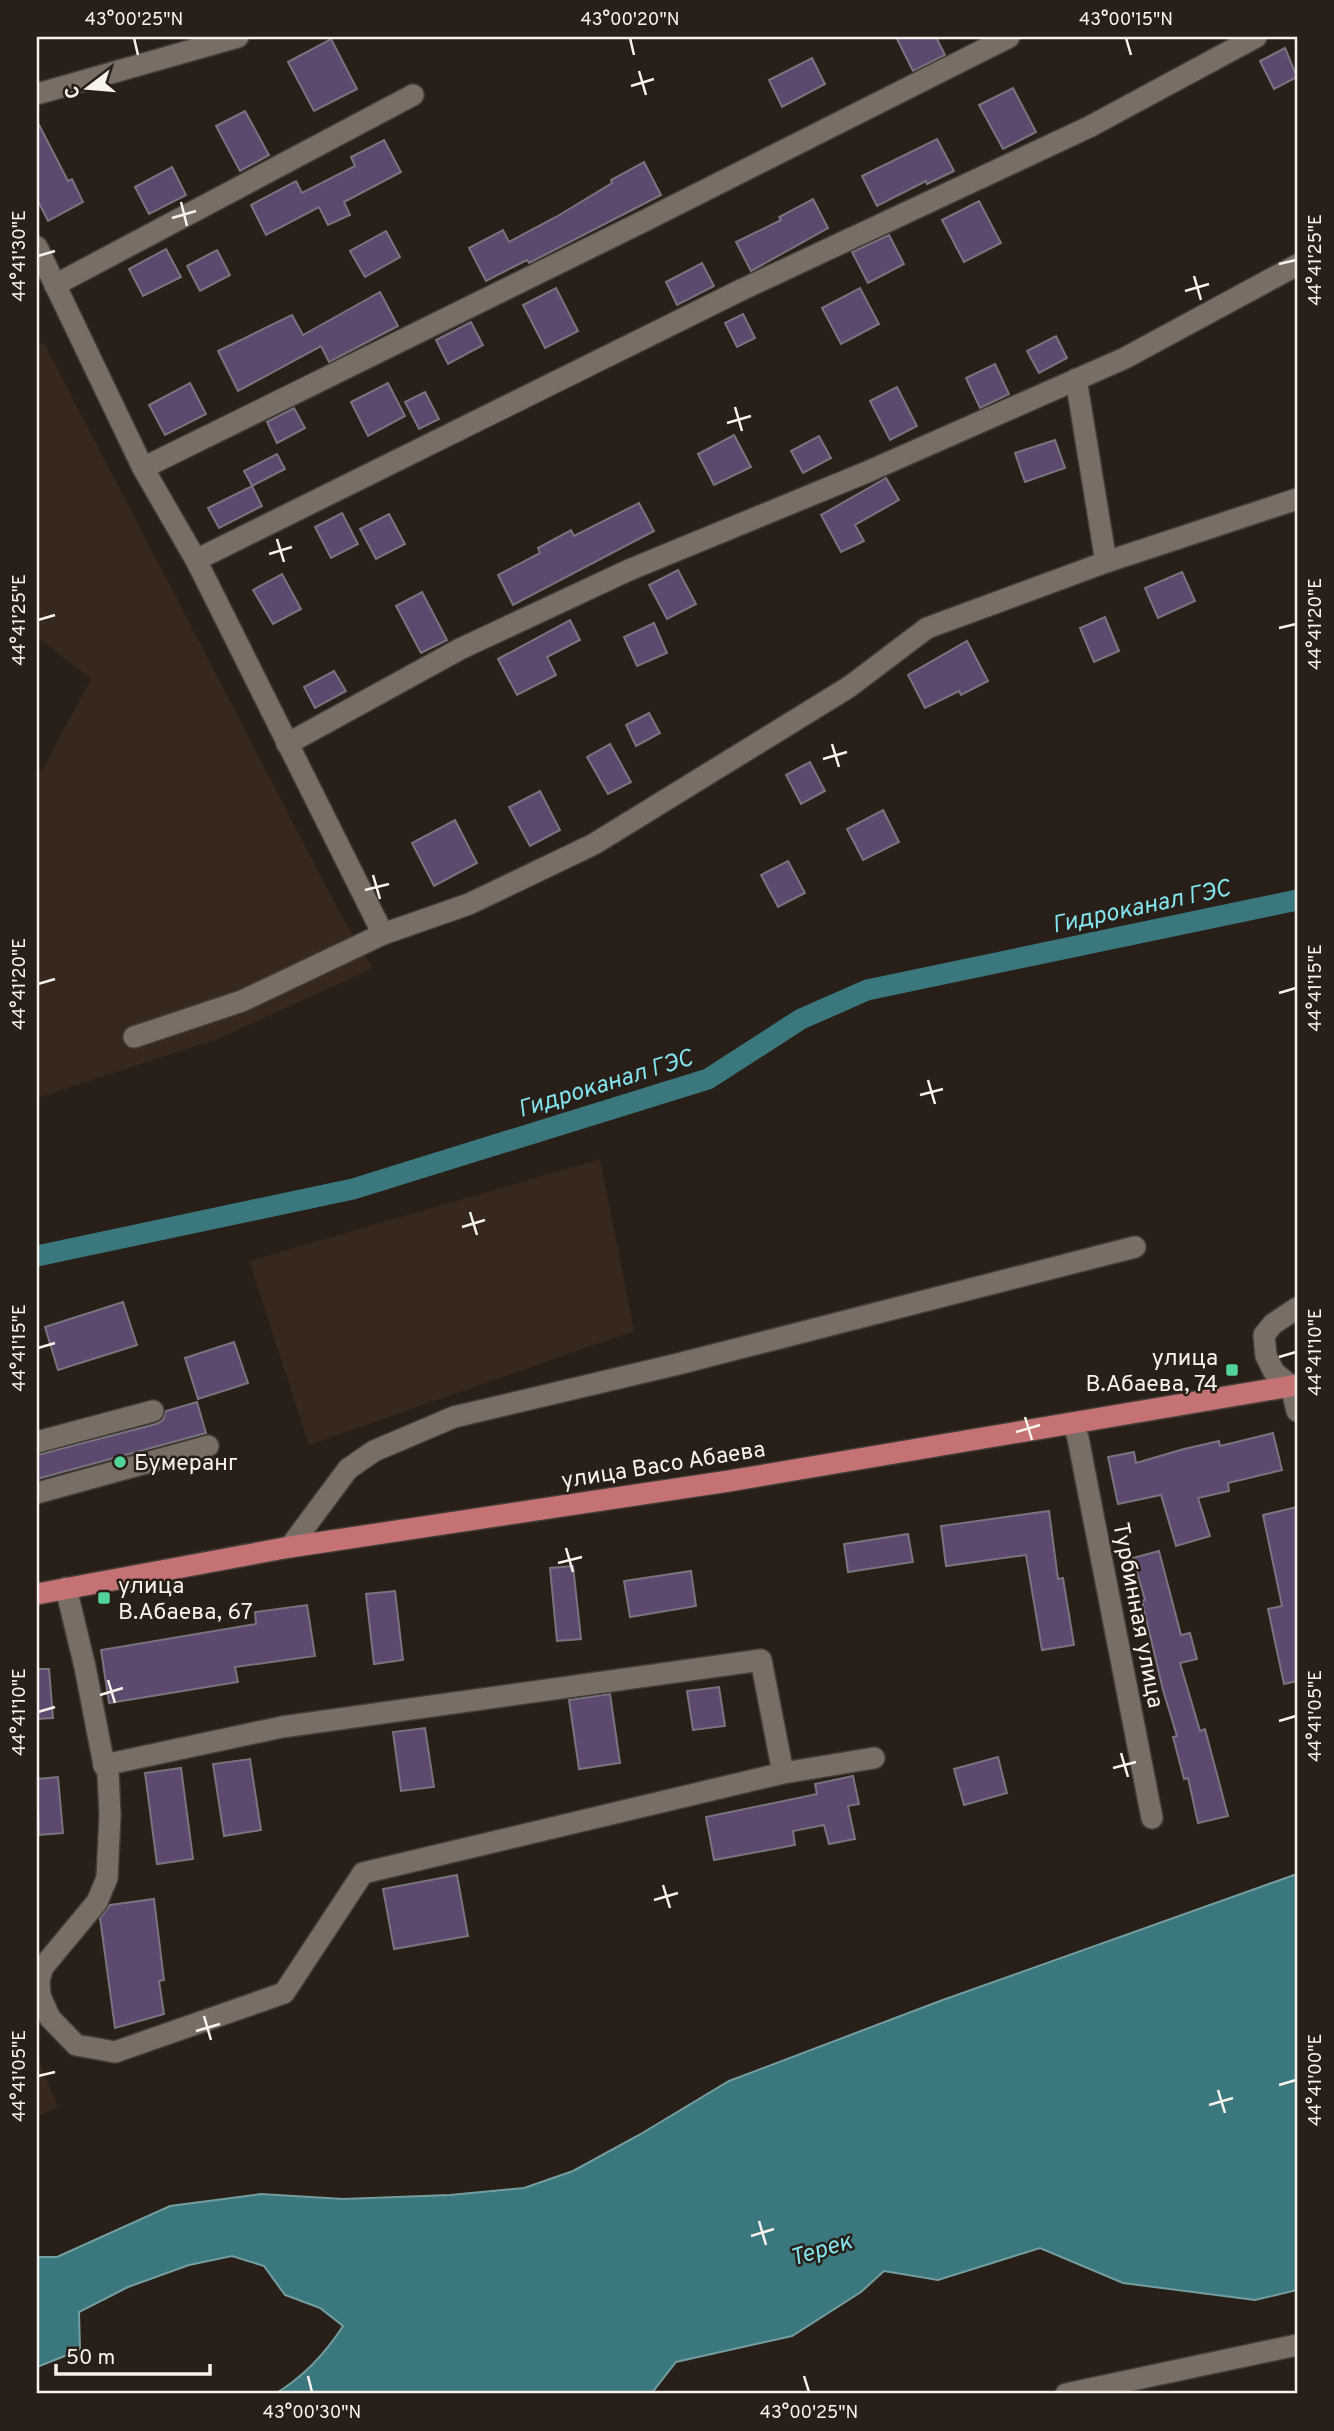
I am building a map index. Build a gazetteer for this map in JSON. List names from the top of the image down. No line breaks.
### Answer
{"streets":{"main road":["улица Васо Абаева"],"street":["Турбинная улица"]},"crossings":[["улица Васо Абаева","Турбинная улица"]],"water":["Гидроканал ГЭС","Терек"],"places":{"transit":["улица В.Абаева, 74","улица В.Абаева, 67"],"other":["Бумеранг"]},"scale_bar":"50 m","north":"left","coordinates":["43°00'25\"N","43°00'20\"N","43°00'15\"N","44°41'30\"E","44°41'25\"E","44°41'20\"E","44°41'15\"E","44°41'10\"E","44°41'05\"E","44°41'00\"E","43°00'30\"N"]}
